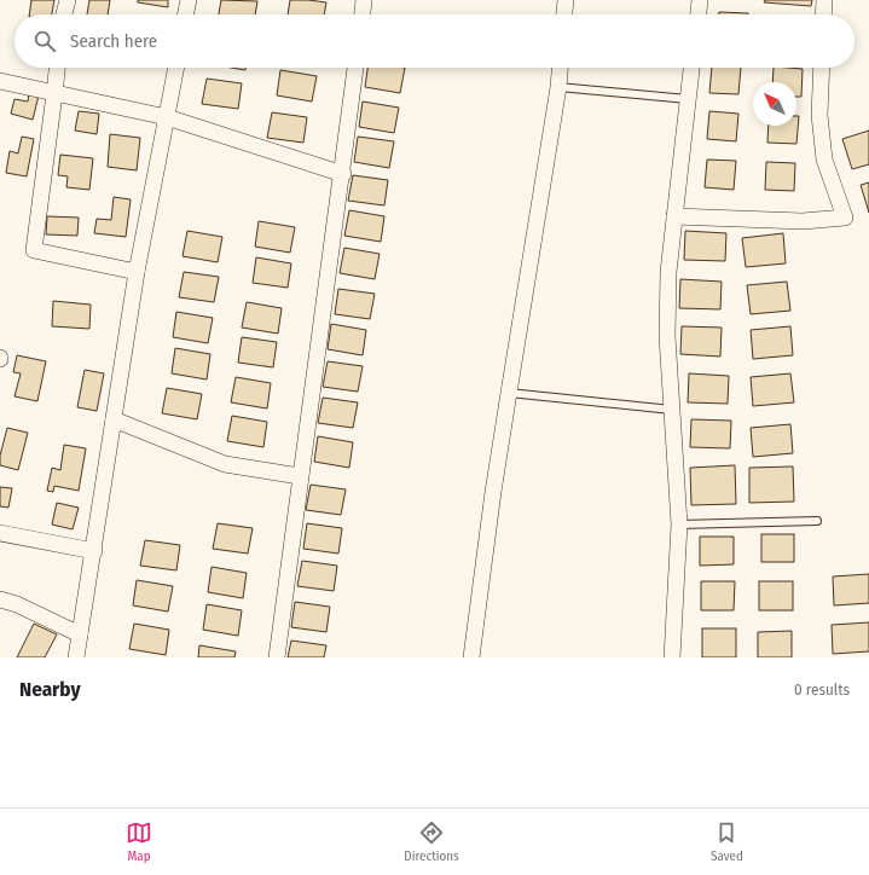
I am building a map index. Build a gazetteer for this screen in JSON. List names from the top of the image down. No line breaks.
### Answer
{"north":"top left","page":{"search":"Search here","heading":["Nearby","0 results"],"nav":["Map","Directions","Saved"]}}
